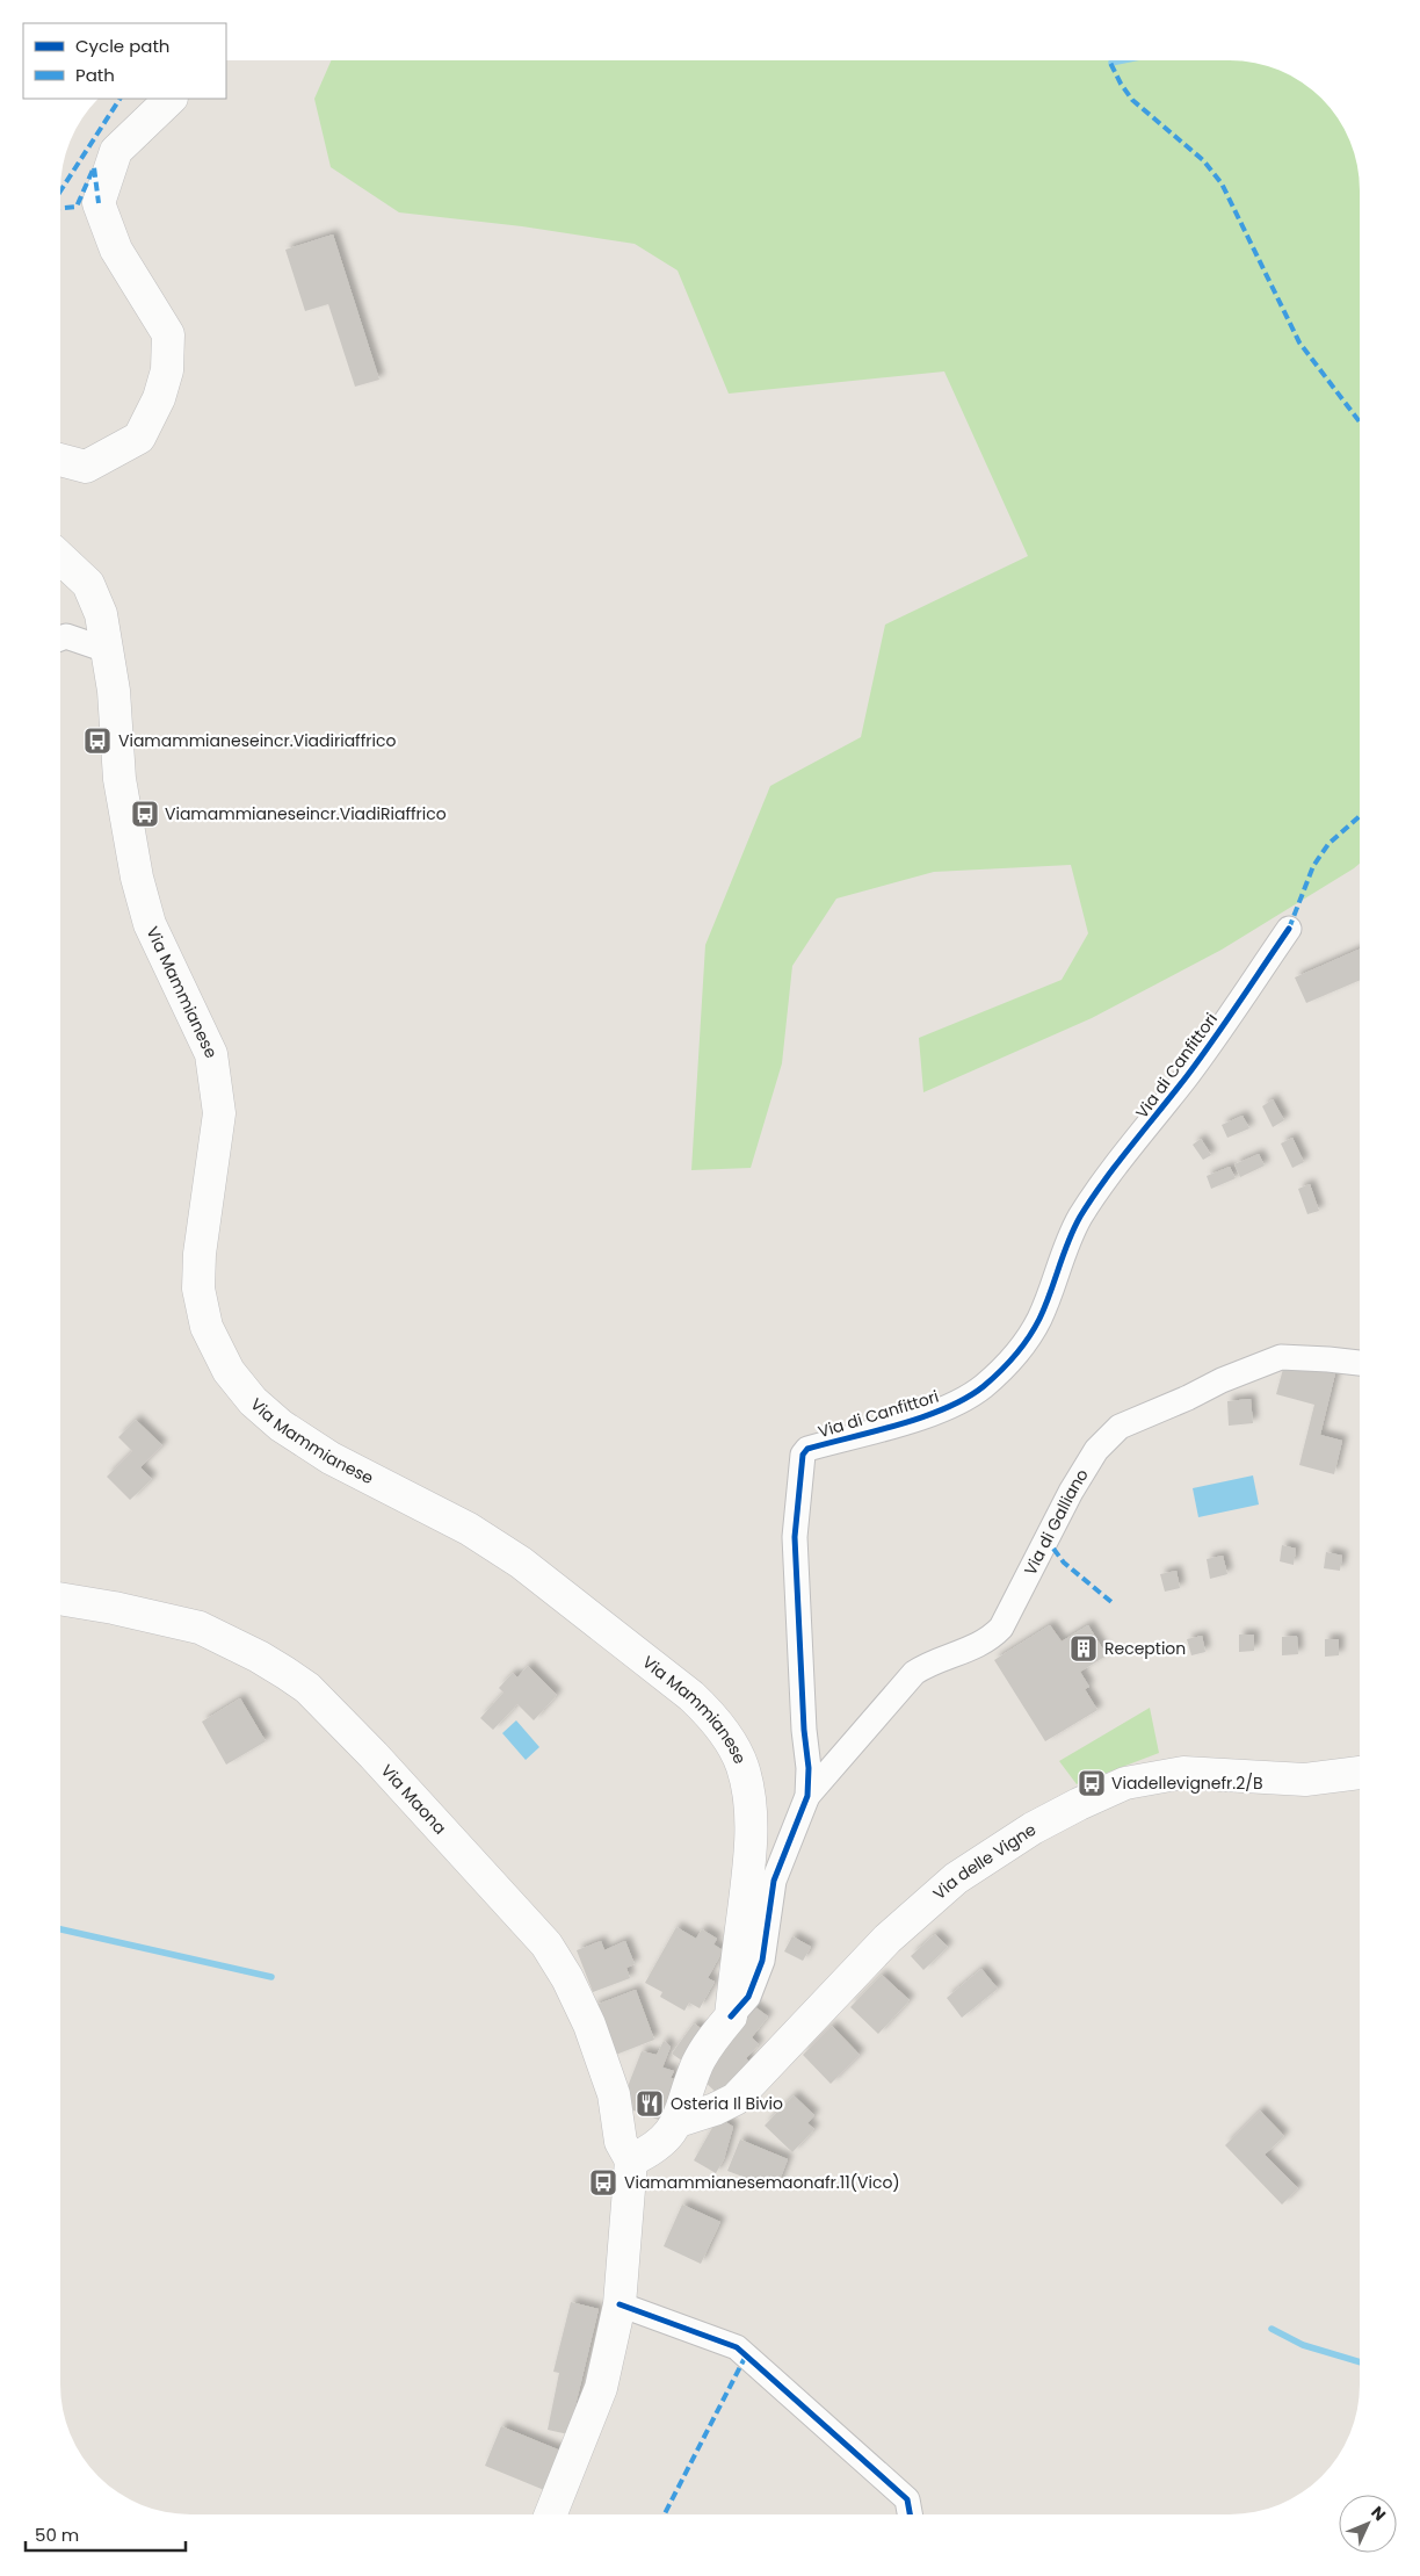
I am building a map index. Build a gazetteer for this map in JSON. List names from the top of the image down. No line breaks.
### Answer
{"streets":{"main road":["Via Mammianese","Via Maona","Via delle Vigne"],"street":["Via di Canfittori","Via di Galliano"]},"crossings":[["Via Mammianese","Via di Canfittori"],["Via di Canfittori","Via di Galliano"]],"places":{"bus stop":["Viamammianeseincr.Viadiriaffrico","Viamammianeseincr.ViadiRiaffrico","Viadellevignefr.2/B","Viamammianesemaonafr.11(Vico)"],"building":["Reception"],"restaurant":["Osteria Il Bivio"]},"legend":["Cycle path","Path"],"scale_bar":"50 m","north":"top right"}
